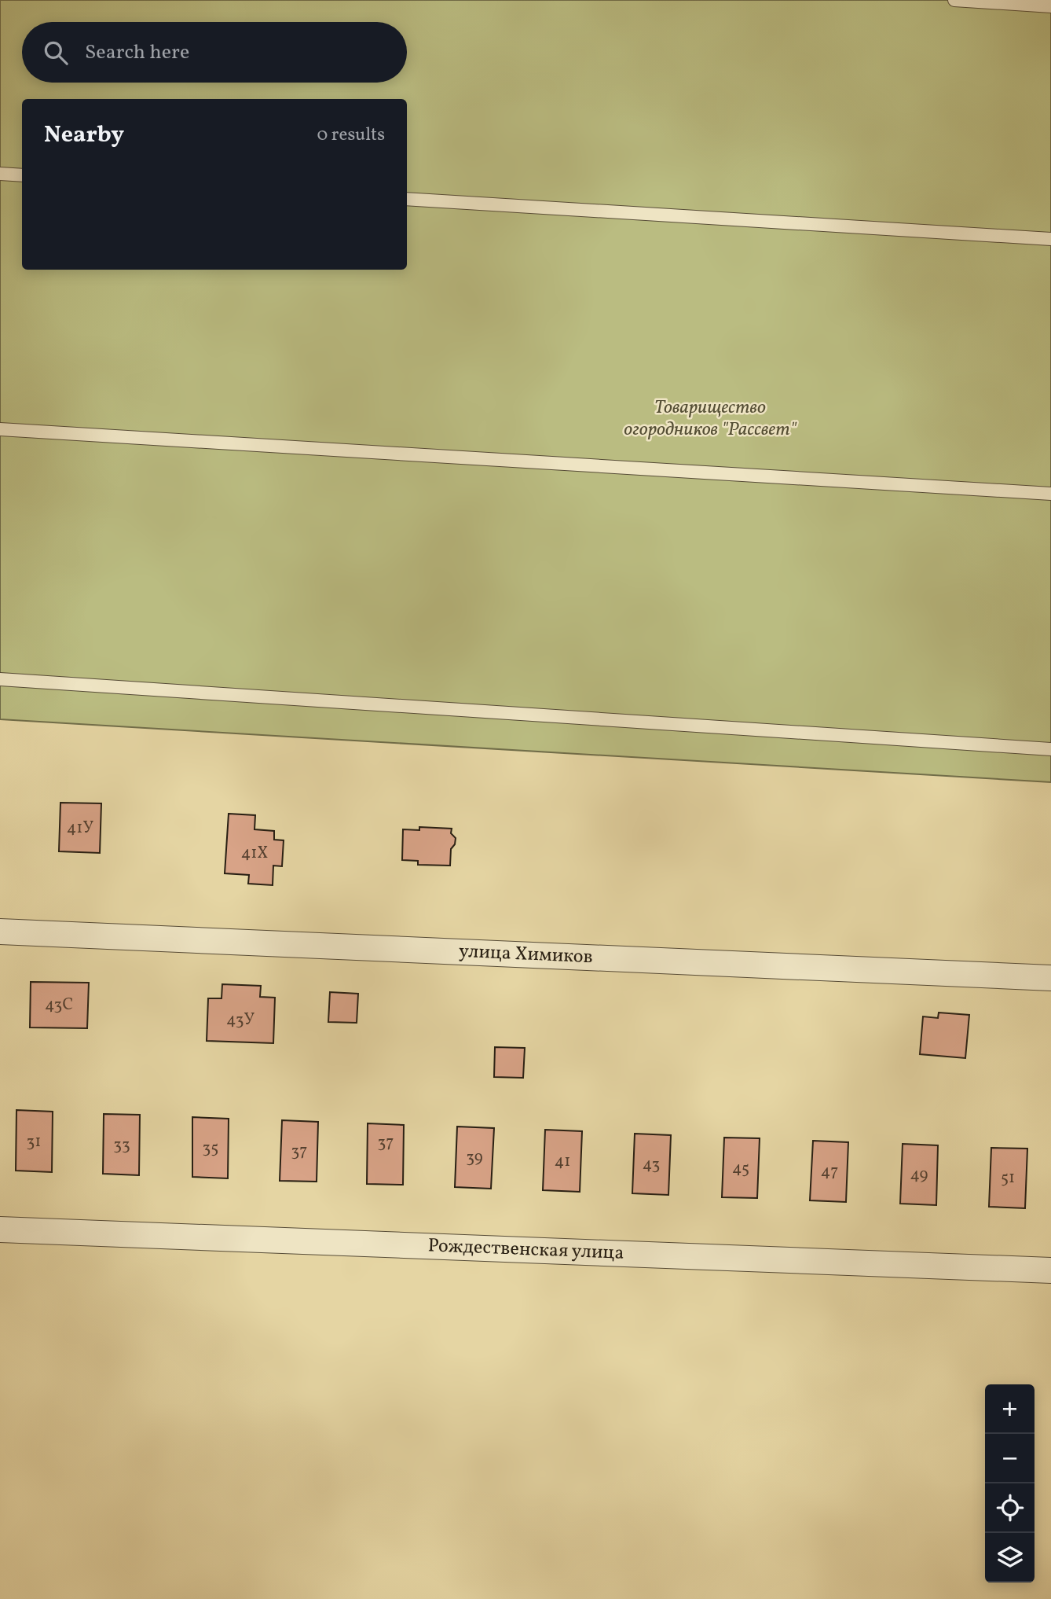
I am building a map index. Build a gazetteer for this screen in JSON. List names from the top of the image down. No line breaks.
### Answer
{"streets":{"street":["улица Химиков","Рождественская улица"]},"parks":["Товарищество огородников \"Рассвет\""],"house_numbers":["41У","41Х","43С","43У","31","37","33","35","37","39","41","43","45","47","49","51"],"page":{"search":"Search here","heading":["Nearby","0 results"],"map_buttons":["+","−"]}}
